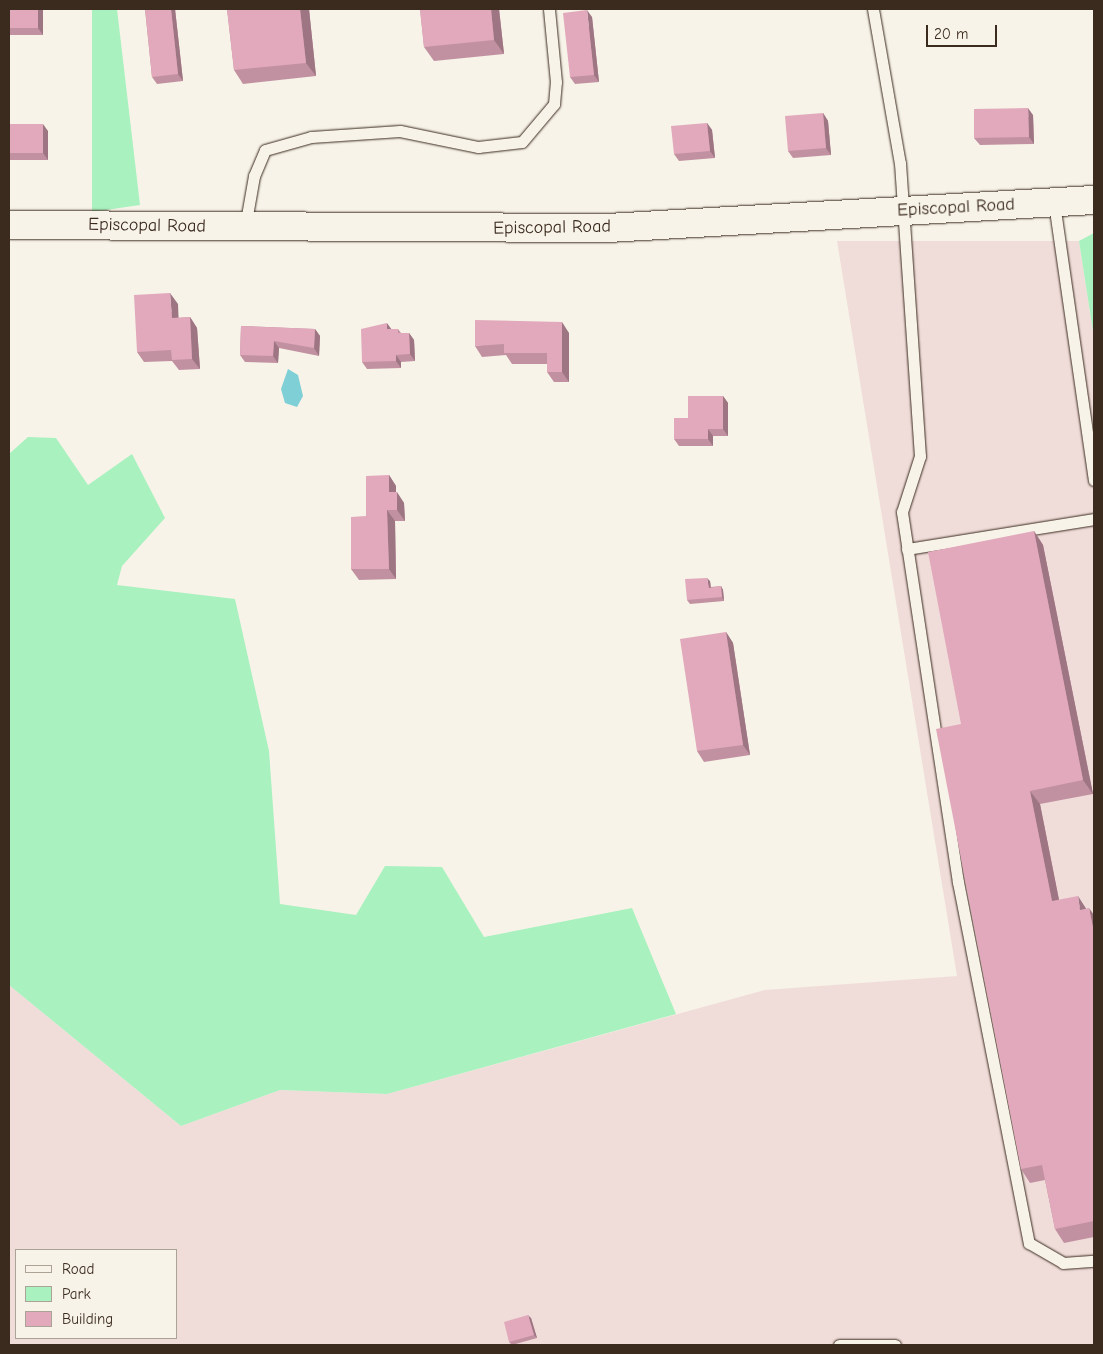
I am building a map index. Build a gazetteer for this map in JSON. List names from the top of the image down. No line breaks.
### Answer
{"streets":{"street":["Episcopal Road"]},"legend":["Road","Park","Building"],"scale_bar":"20 m"}
